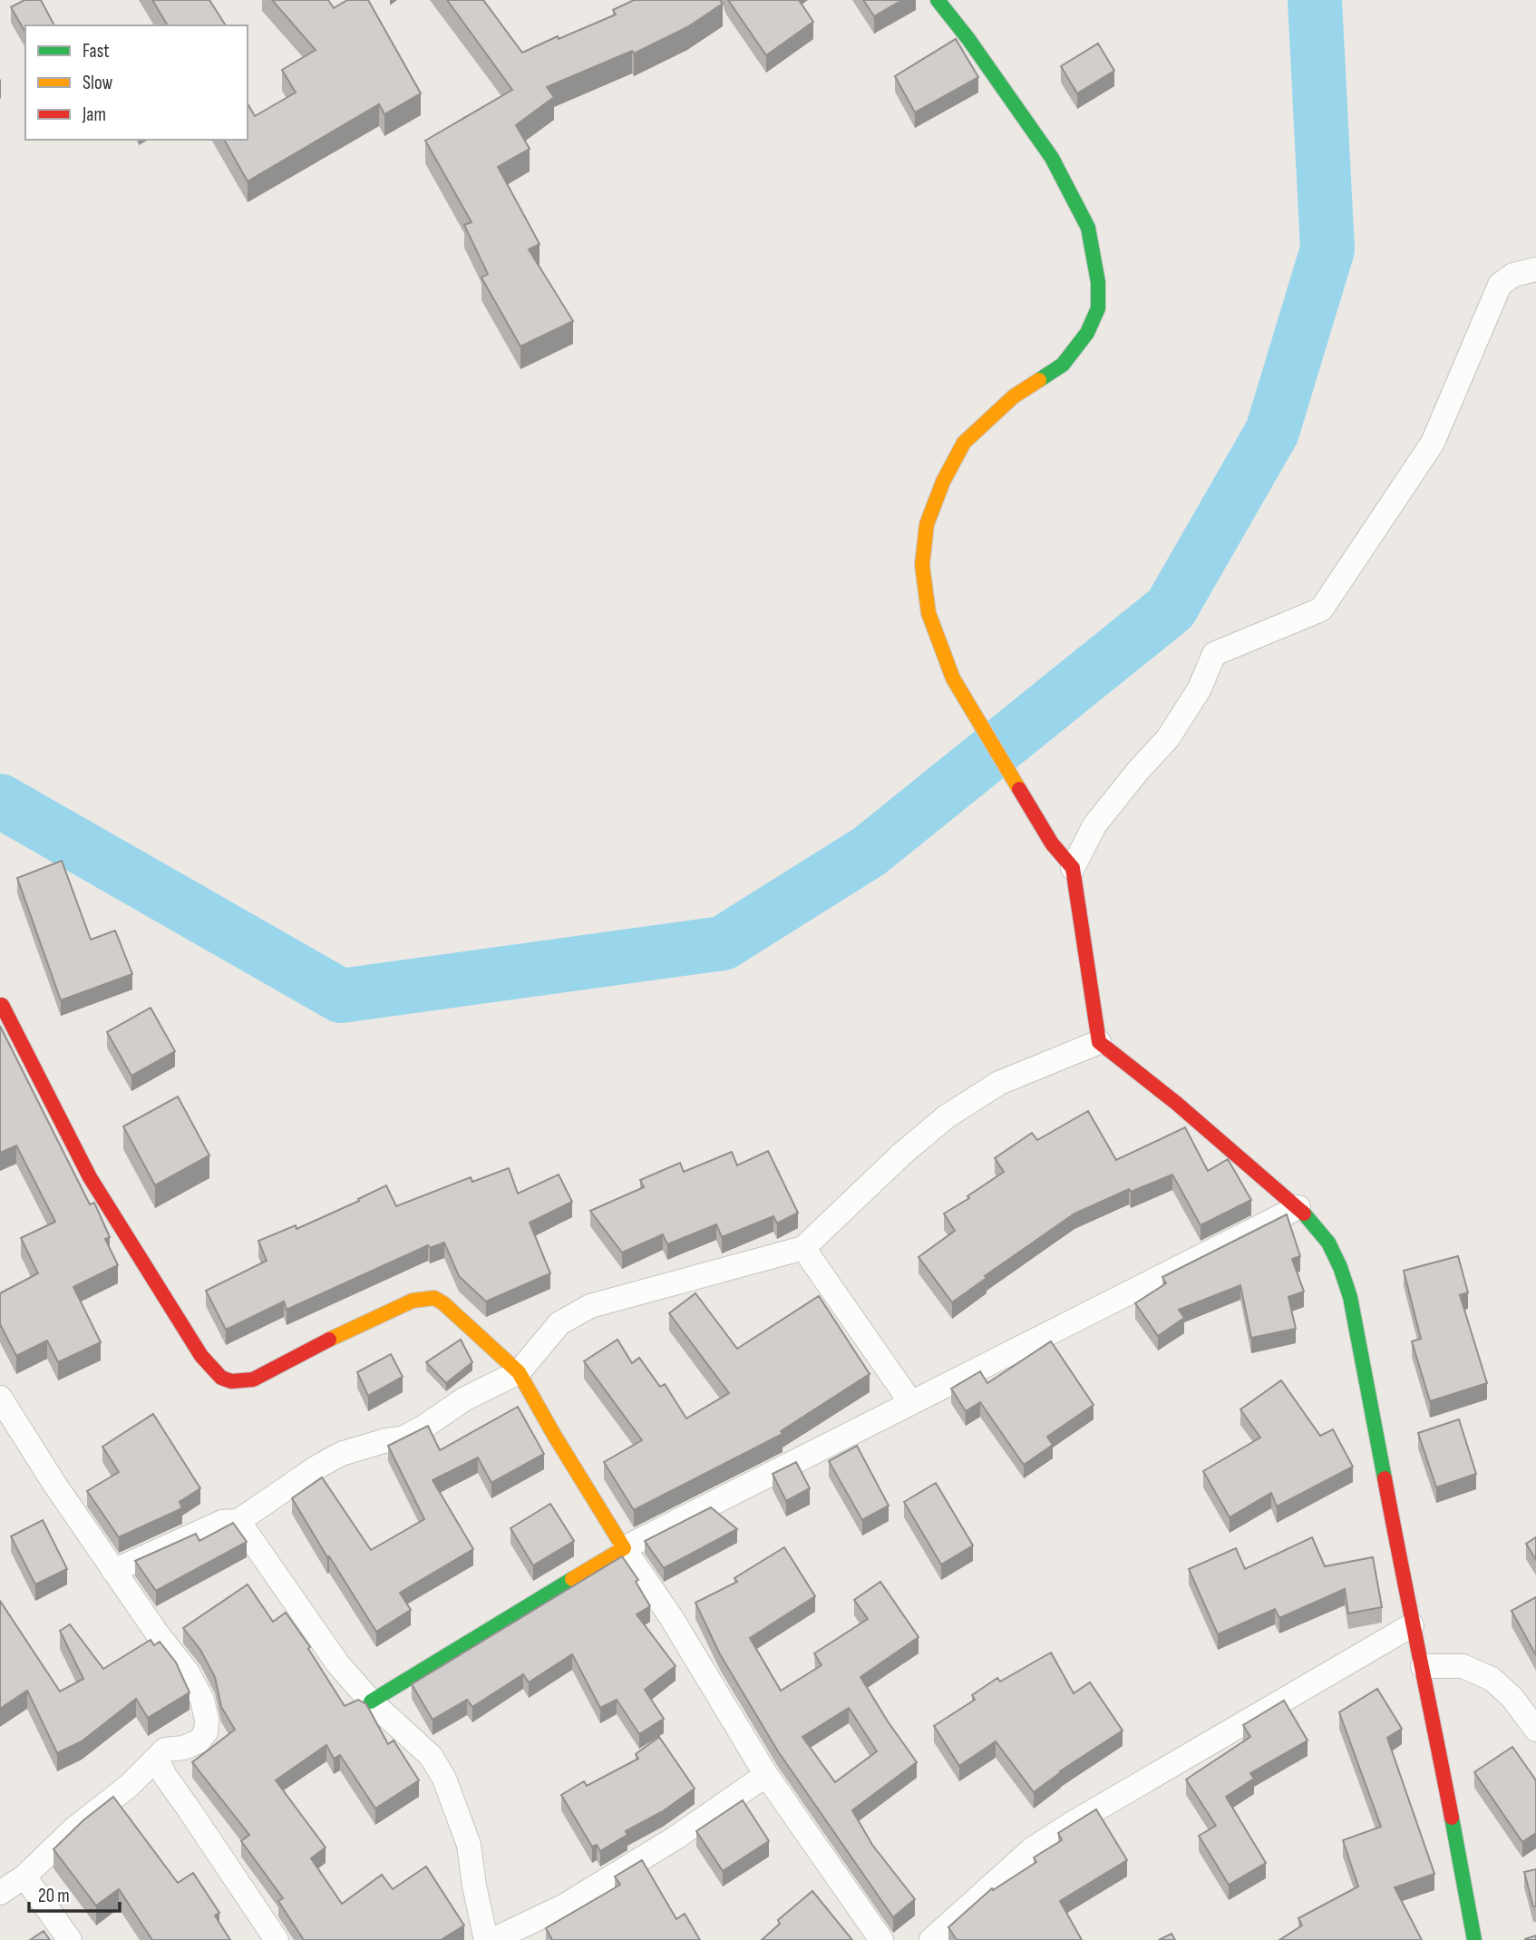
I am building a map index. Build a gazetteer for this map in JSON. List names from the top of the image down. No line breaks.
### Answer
{"legend":["Fast","Slow","Jam"],"scale_bar":"20 m"}
